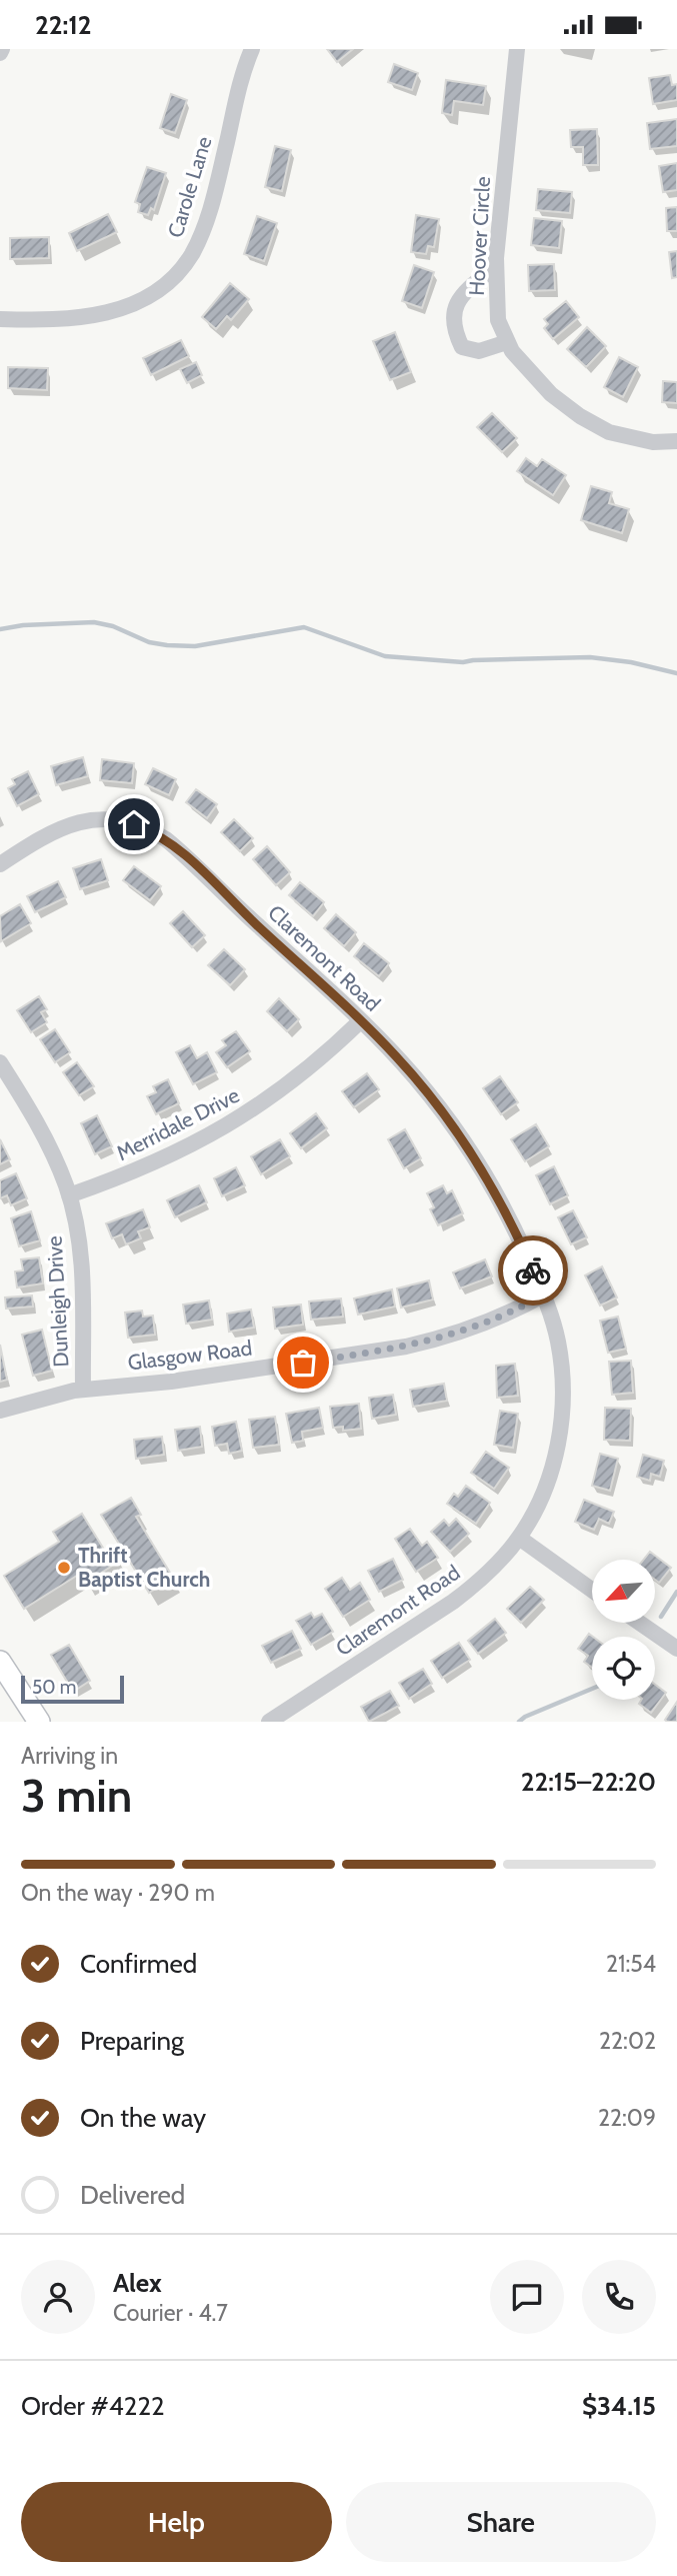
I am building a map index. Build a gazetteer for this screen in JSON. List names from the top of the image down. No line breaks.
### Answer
{"streets":{"street":["Carole Lane","Hoover Circle","Claremont Road","Merridale Drive","Dunleigh Drive","Glasgow Road"]},"crossings":[["Claremont Road","Merridale Drive"],["Claremont Road","Glasgow Road"],["Merridale Drive","Dunleigh Drive"],["Dunleigh Drive","Glasgow Road"]],"places":["Thrift Baptist Church"],"scale_bar":"50 m","north":"bottom left","page":{"status":"22:12","scale":"50 m","heading":["3 min","Arriving in","22:15–22:20"],"panel":["Alex","Courier · 4.7","Order #4222","$34.15"],"bar":"On the way · 290 m","list":[["Confirmed","21:54"],["Preparing","22:02"],["On the way","22:09"],"Delivered"],"buttons":["Help","Share"]}}
